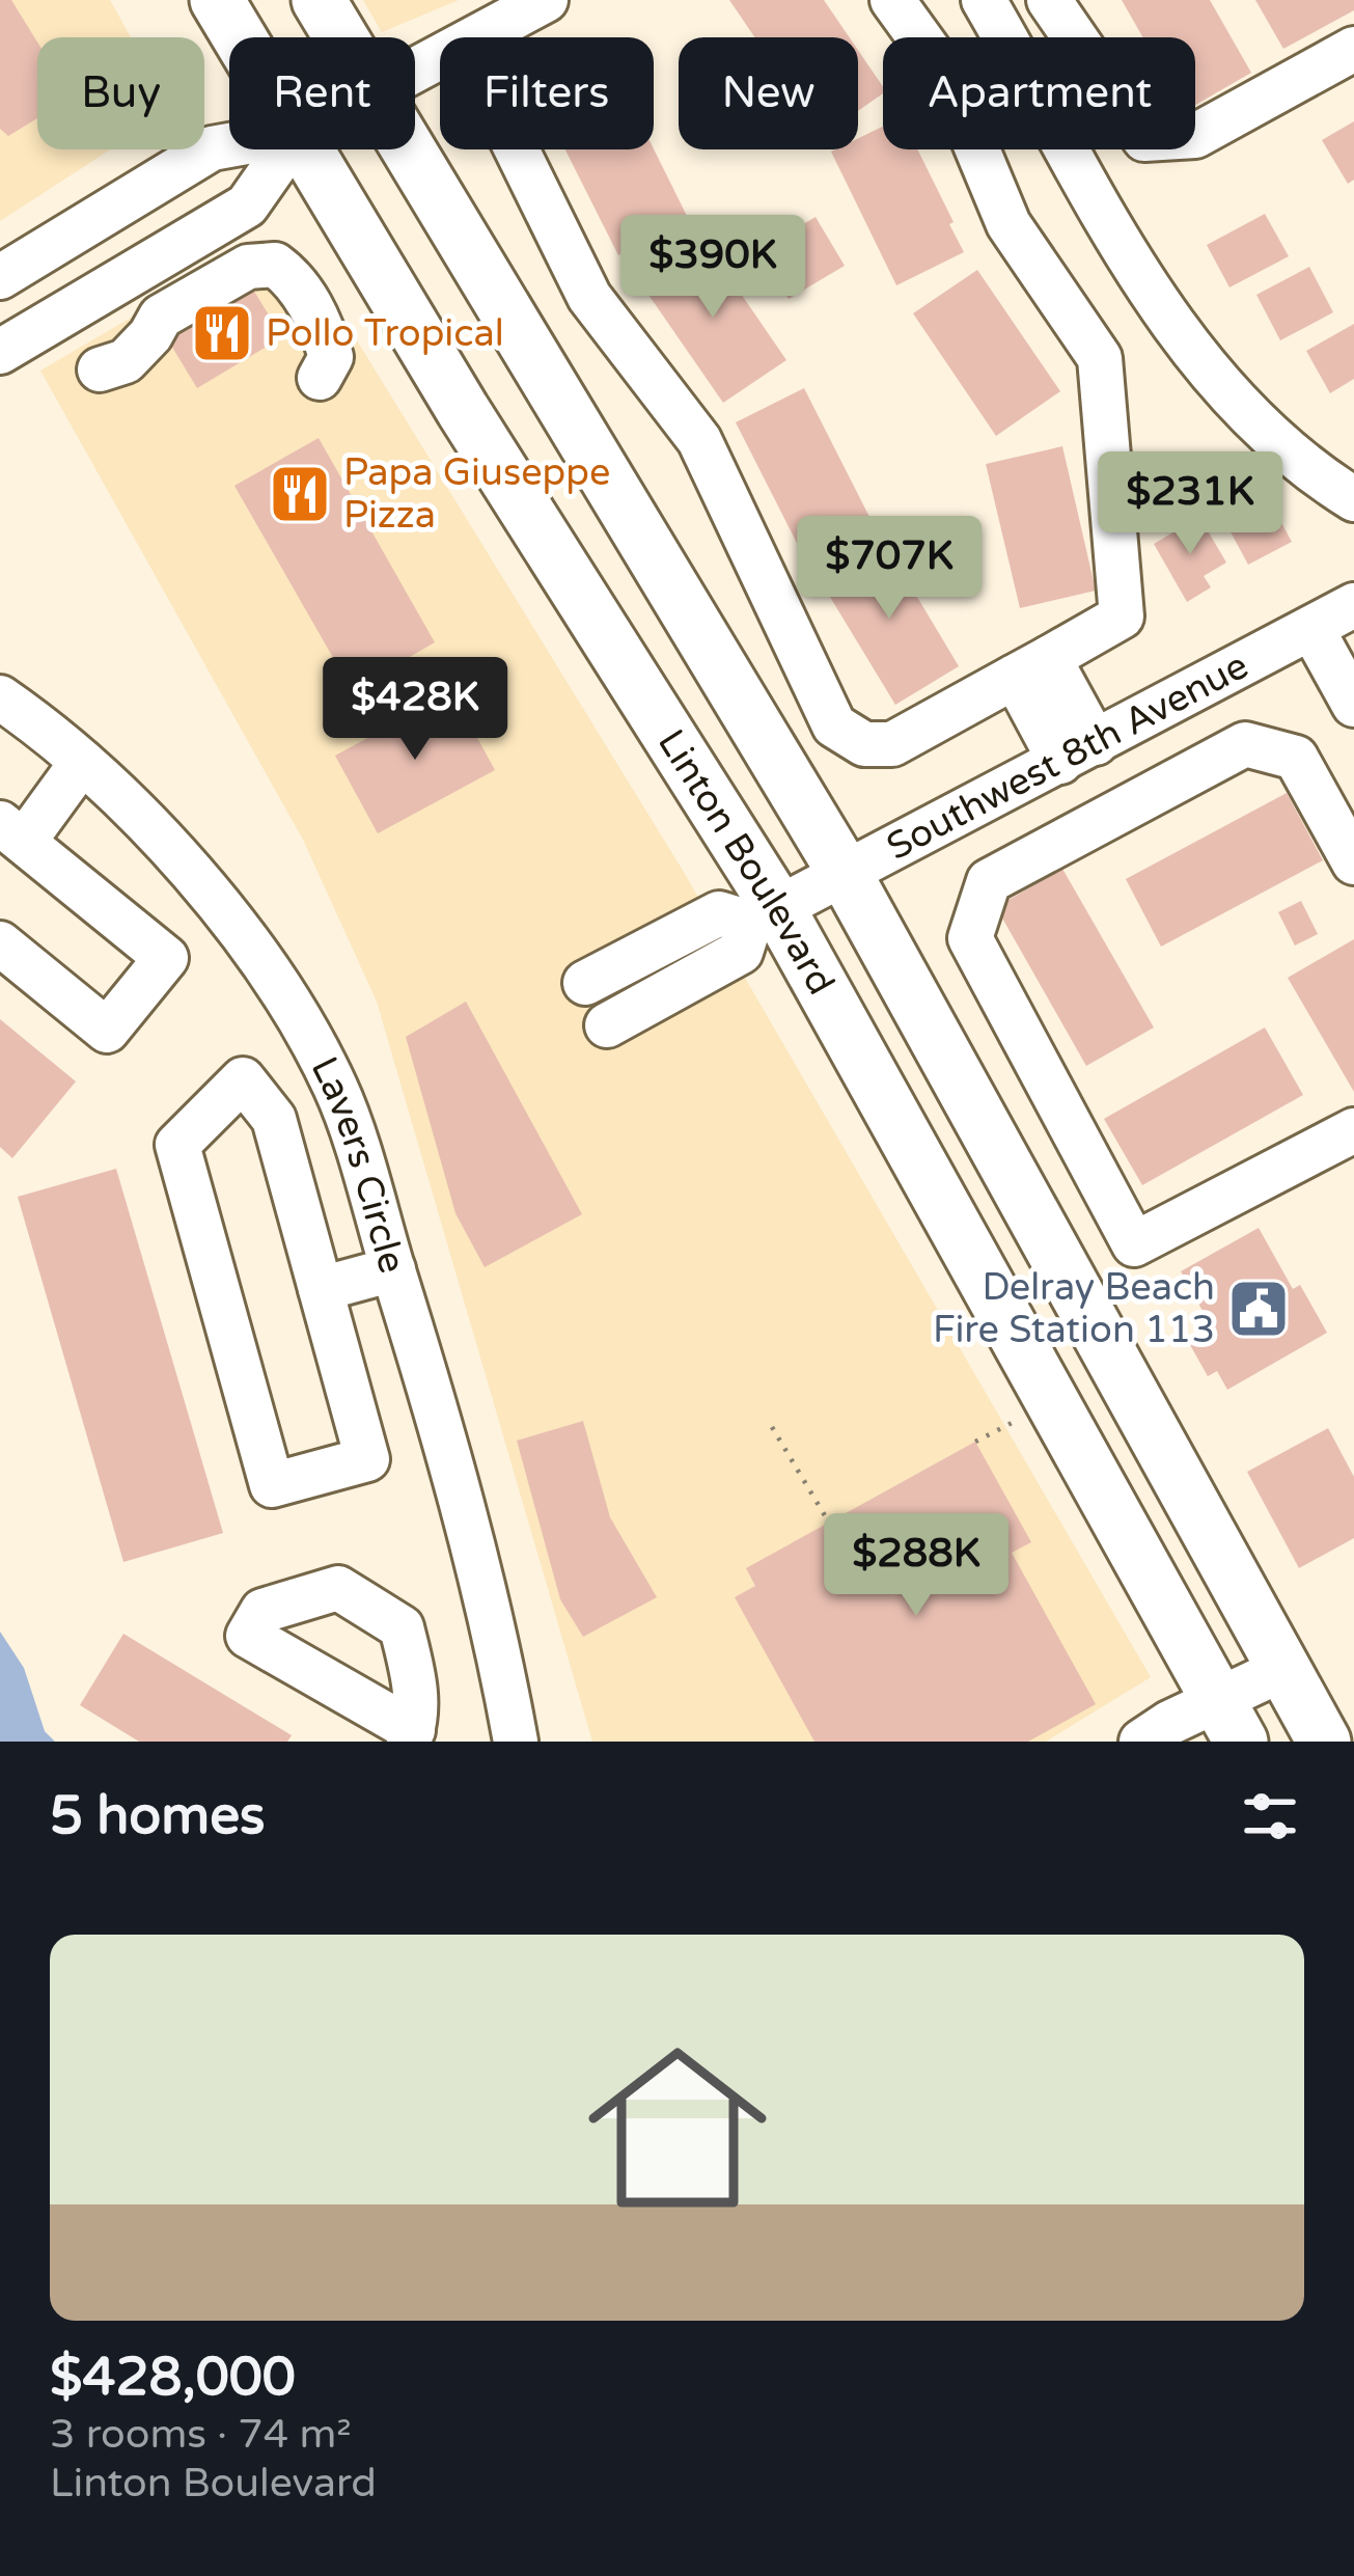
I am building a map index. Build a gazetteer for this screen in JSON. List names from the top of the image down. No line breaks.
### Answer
{"streets":{"main road":["Linton Boulevard"],"street":["Southwest 8th Avenue","Lavers Circle"]},"crossings":[["Southwest 8th Avenue","Linton Boulevard"]],"places":{"restaurant":["Pollo Tropical","Papa Giuseppe Pizza"],"public building":["Delray Beach Fire Station 113"]},"page":{"chip":["Buy","Rent","Filters","New","Apartment"],"price":["$390K","$231K","$707K","$428K","$288K"],"heading":"5 homes","list":[{"name":"$428,000","note":"3 rooms · 74 m² · Linton Boulevard"}]}}
